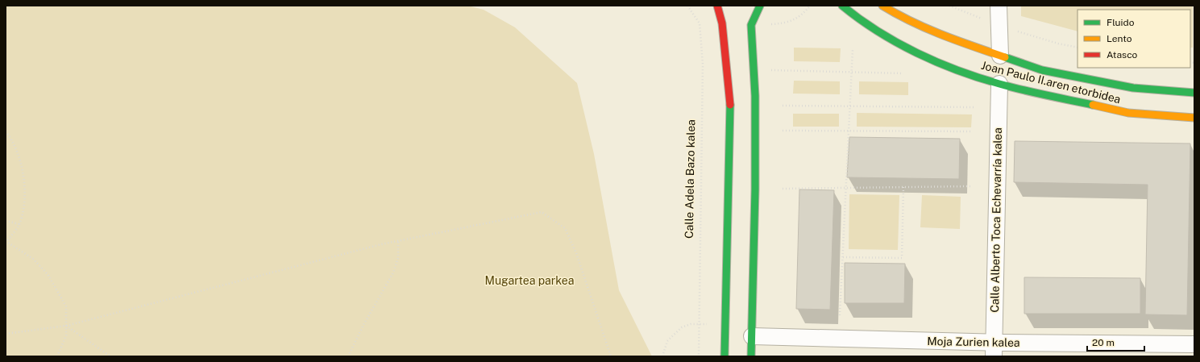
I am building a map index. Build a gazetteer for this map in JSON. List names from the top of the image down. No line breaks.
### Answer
{"streets":{"street":["Joan Paulo II.aren etorbidea","Calle Alberto Toca Echevarría kalea","Moja Zurien kalea"],"path":["Calle Adela Bazo kalea"]},"crossings":[["Joan Paulo II.aren etorbidea","Calle Alberto Toca Echevarría kalea"],["Calle Alberto Toca Echevarría kalea","Moja Zurien kalea"]],"parks":["Mugartea parkea"],"legend":["Fluido","Lento","Atasco"],"scale_bar":"20 m"}
